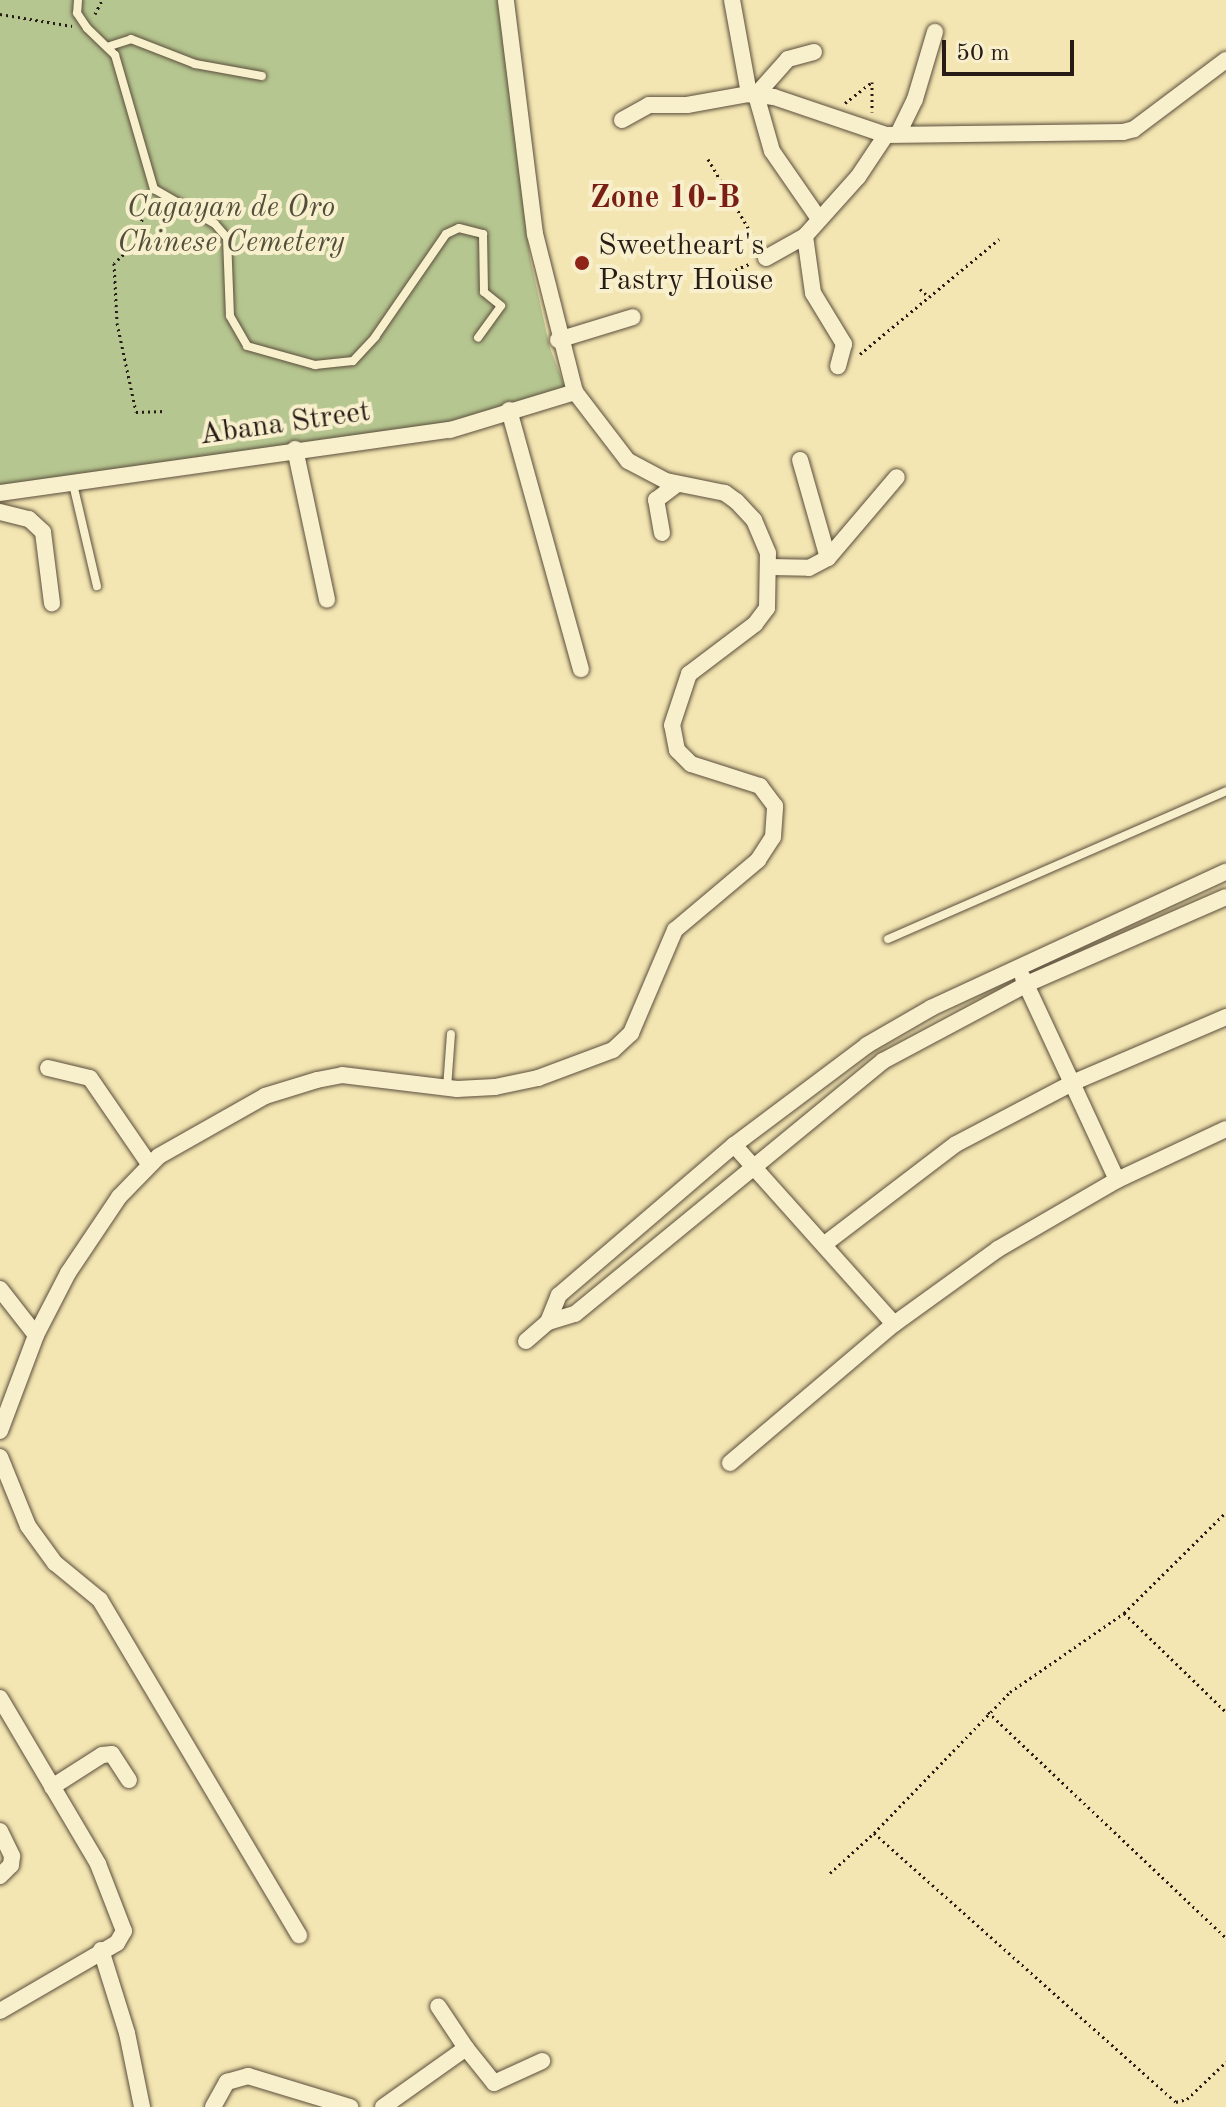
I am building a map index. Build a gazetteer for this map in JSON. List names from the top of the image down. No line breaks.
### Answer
{"streets":{"street":["Abana Street"]},"districts":["Zone 10-B"],"parks":["Cagayan de Oro Chinese Cemetery"],"places":["Sweetheart's Pastry House"],"scale_bar":"50 m"}
